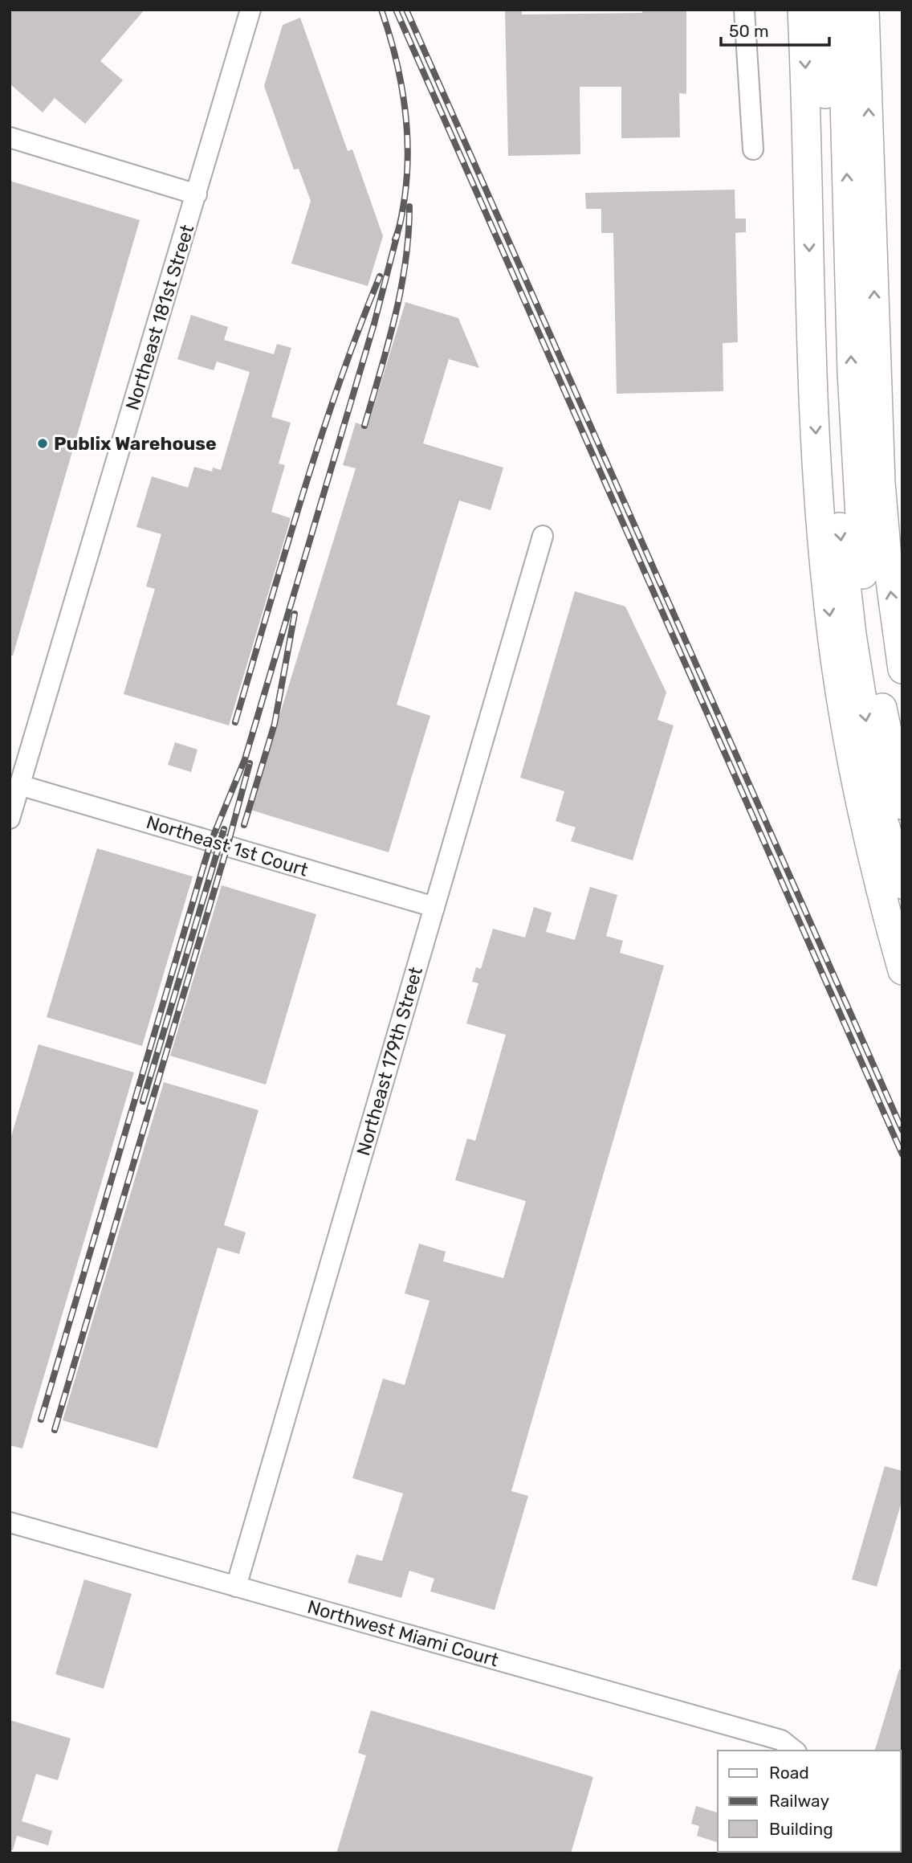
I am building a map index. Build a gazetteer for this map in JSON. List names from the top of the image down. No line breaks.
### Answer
{"streets":{"street":["Northeast 181st Street","Northeast 1st Court","Northeast 179th Street","Northwest Miami Court"]},"crossings":[["Northeast 181st Street","Northeast 1st Court"],["Northeast 1st Court","Northeast 179th Street"],["Northeast 179th Street","Northwest Miami Court"]],"places":["Publix Warehouse"],"legend":["Road","Railway","Building"],"scale_bar":"50 m"}
